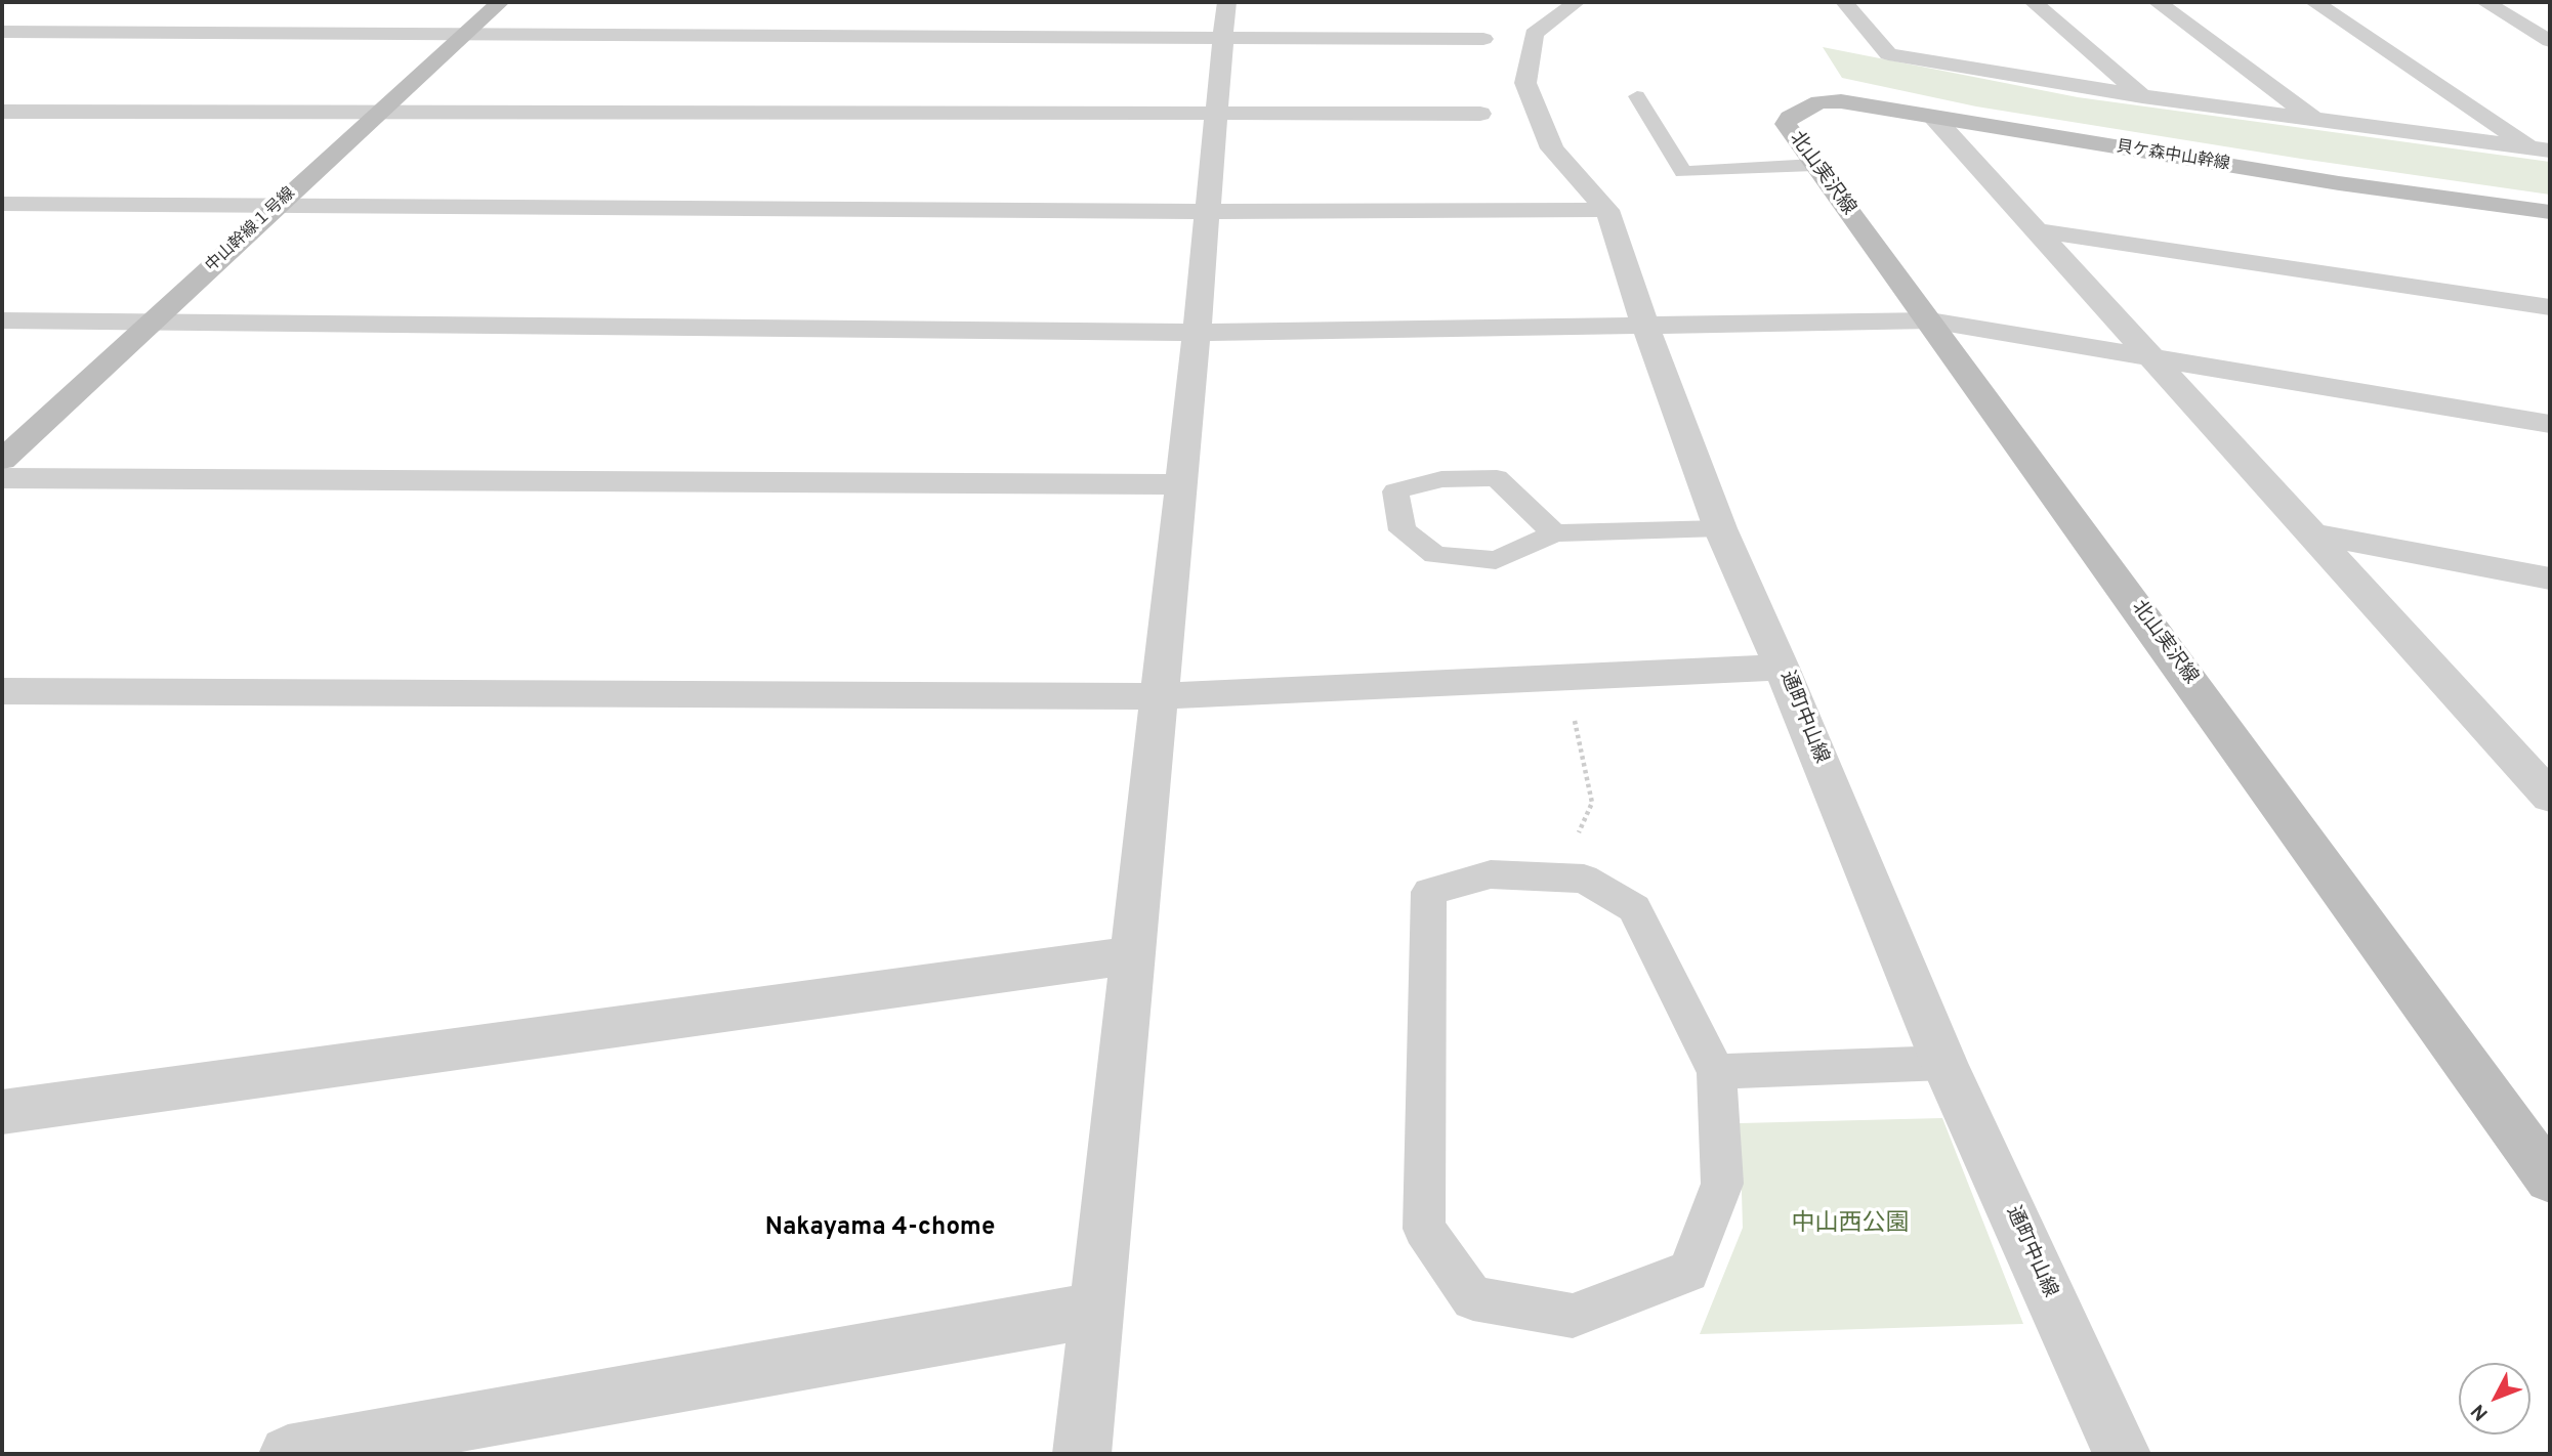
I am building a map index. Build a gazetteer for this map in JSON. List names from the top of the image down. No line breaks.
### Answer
{"streets":{"street":["貝ケ森中山幹線","北山実沢線","中山幹線１号線","通町中山線"]},"crossings":[["貝ケ森中山幹線","北山実沢線"]],"districts":["Nakayama 4-chome"],"parks":["中山西公園"],"north":"bottom left"}
